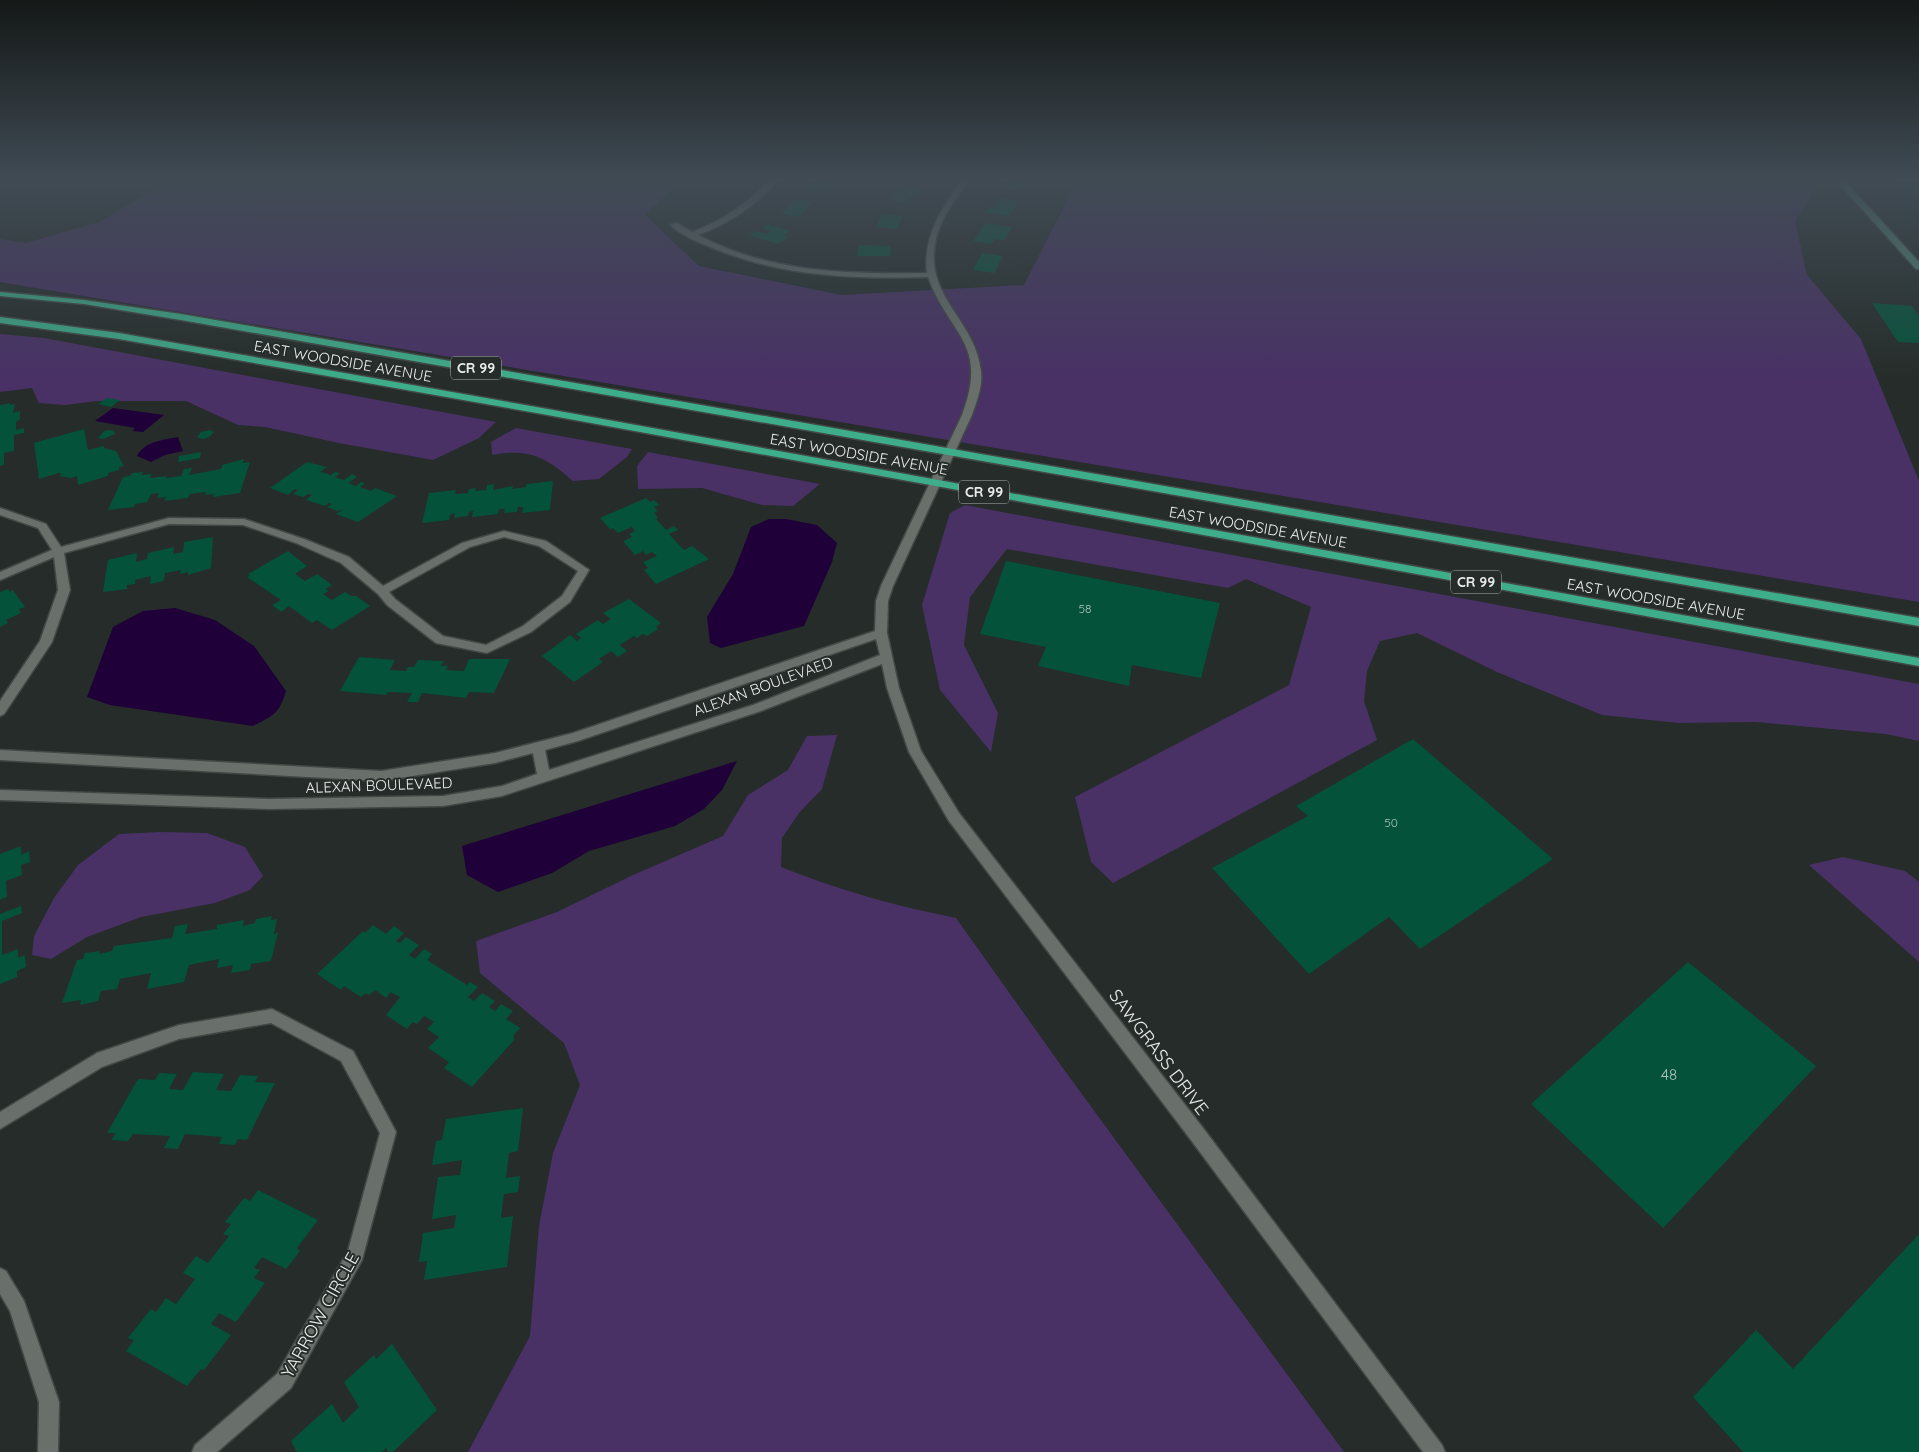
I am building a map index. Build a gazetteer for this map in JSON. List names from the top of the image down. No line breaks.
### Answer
{"streets":{"main road":["EAST WOODSIDE AVENUE","CR 99"],"street":["ALEXAN BOULEVAED","SAWGRASS DRIVE","YARROW CIRCLE"]},"crossings":[["EAST WOODSIDE AVENUE","SAWGRASS DRIVE"],["ALEXAN BOULEVAED","SAWGRASS DRIVE"]],"house_numbers":["58","50","48"]}
